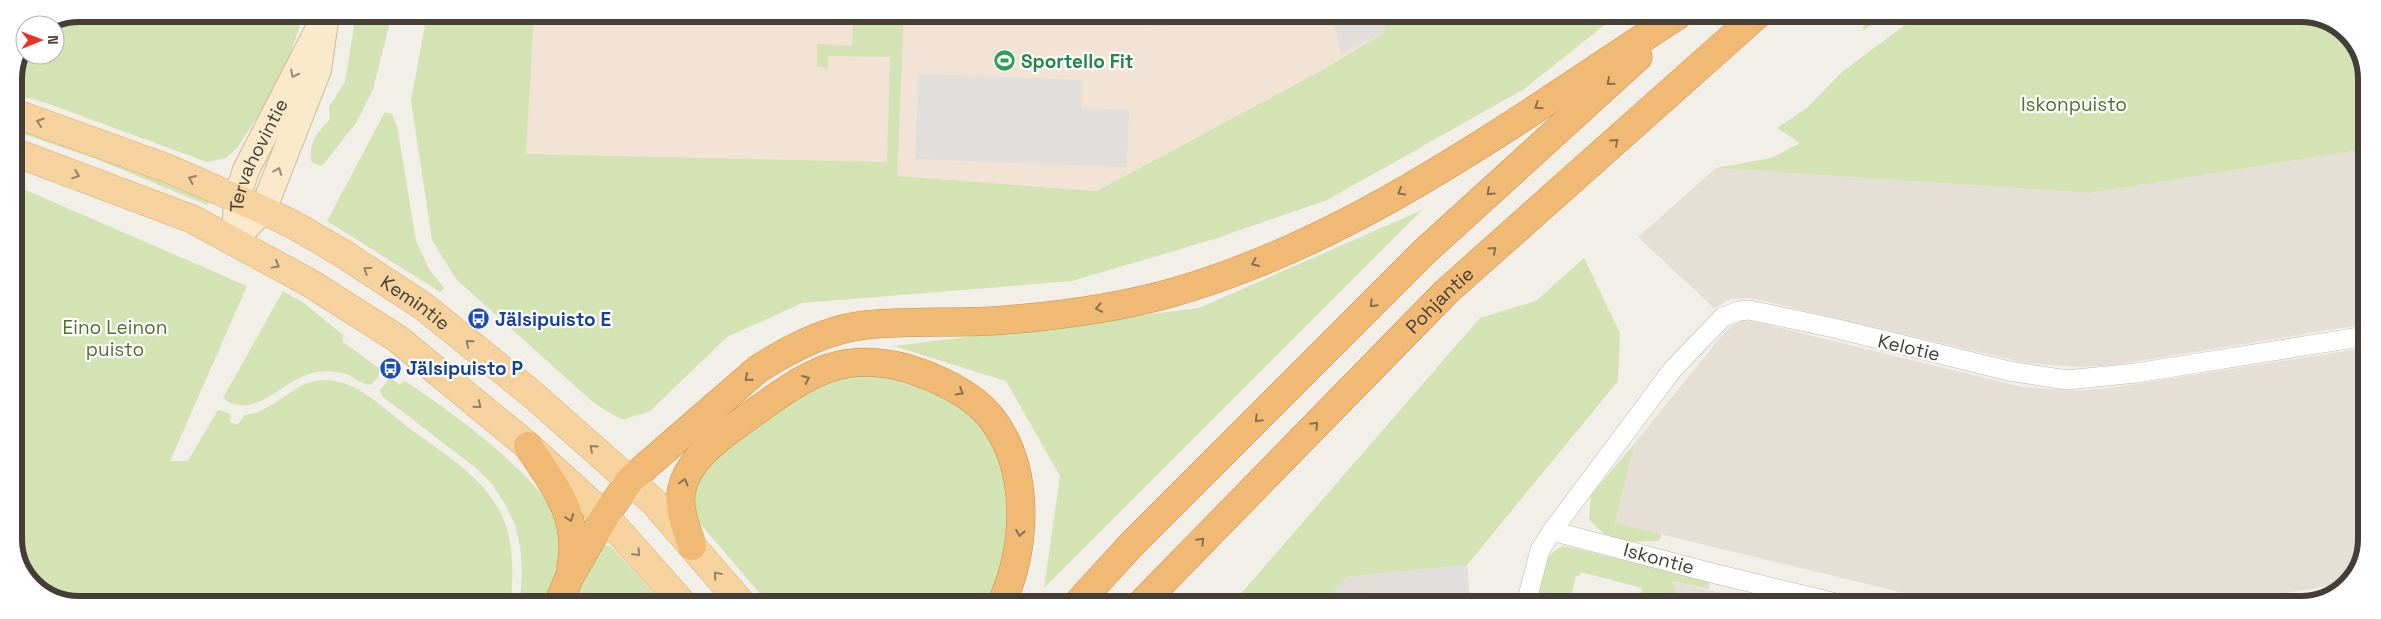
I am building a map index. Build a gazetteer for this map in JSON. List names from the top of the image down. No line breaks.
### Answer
{"streets":{"highway":["Pohjantie"],"main road":["Tervahovintie","Kemintie"],"street":["Kelotie","Iskontie"]},"crossings":[["Tervahovintie","Kemintie"],["Kelotie","Iskontie"]],"parks":["Iskonpuisto","Eino Leinon puisto"],"places":{"sports":["Sportello Fit"],"bus stop":["Jälsipuisto E","Jälsipuisto P"]},"north":"right"}
